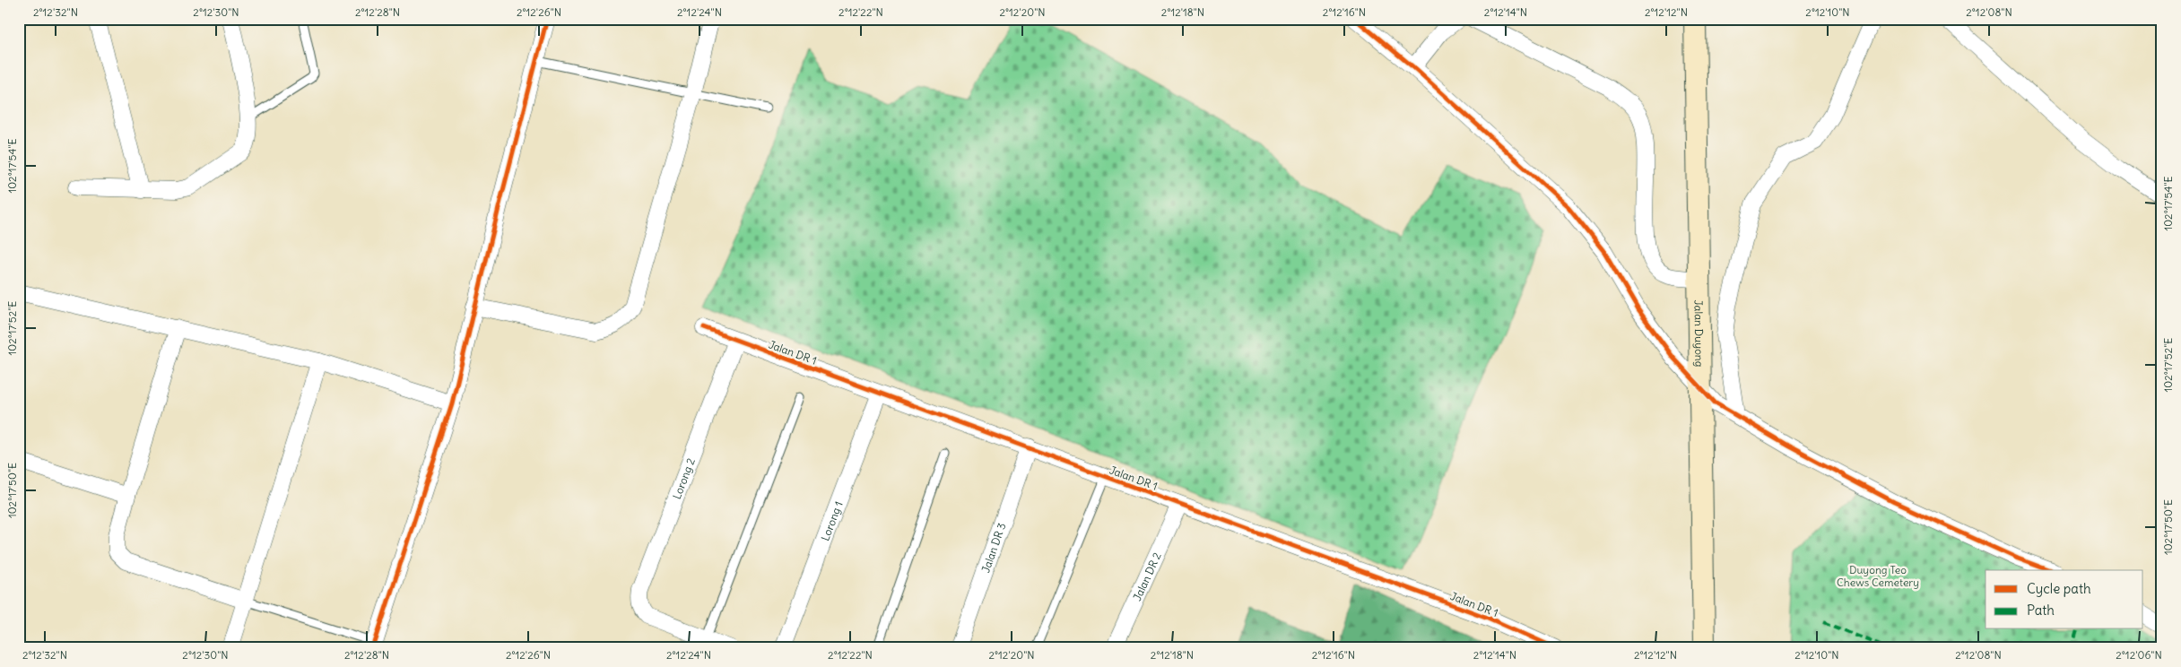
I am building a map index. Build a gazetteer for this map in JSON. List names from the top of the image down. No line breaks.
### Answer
{"streets":{"main road":["Jalan Duyong"],"street":["Jalan DR 1","Lorong 2","Lorong 1","Jalan DR 3","Jalan DR 2"]},"crossings":[["Jalan DR 1","Lorong 2"],["Jalan DR 1","Lorong 1"],["Jalan DR 1","Jalan DR 3"],["Jalan DR 1","Jalan DR 2"]],"parks":["Duyong Teo Chews Cemetery"],"legend":["Cycle path","Path"],"coordinates":["2°12'32\"N","2°12'30\"N","2°12'28\"N","2°12'26\"N","2°12'24\"N","2°12'22\"N","2°12'20\"N","2°12'18\"N","2°12'16\"N","2°12'14\"N","2°12'12\"N","2°12'10\"N","2°12'08\"N","102°17'54\"E","102°17'52\"E","102°17'50\"E","2°12'06\"N"]}
